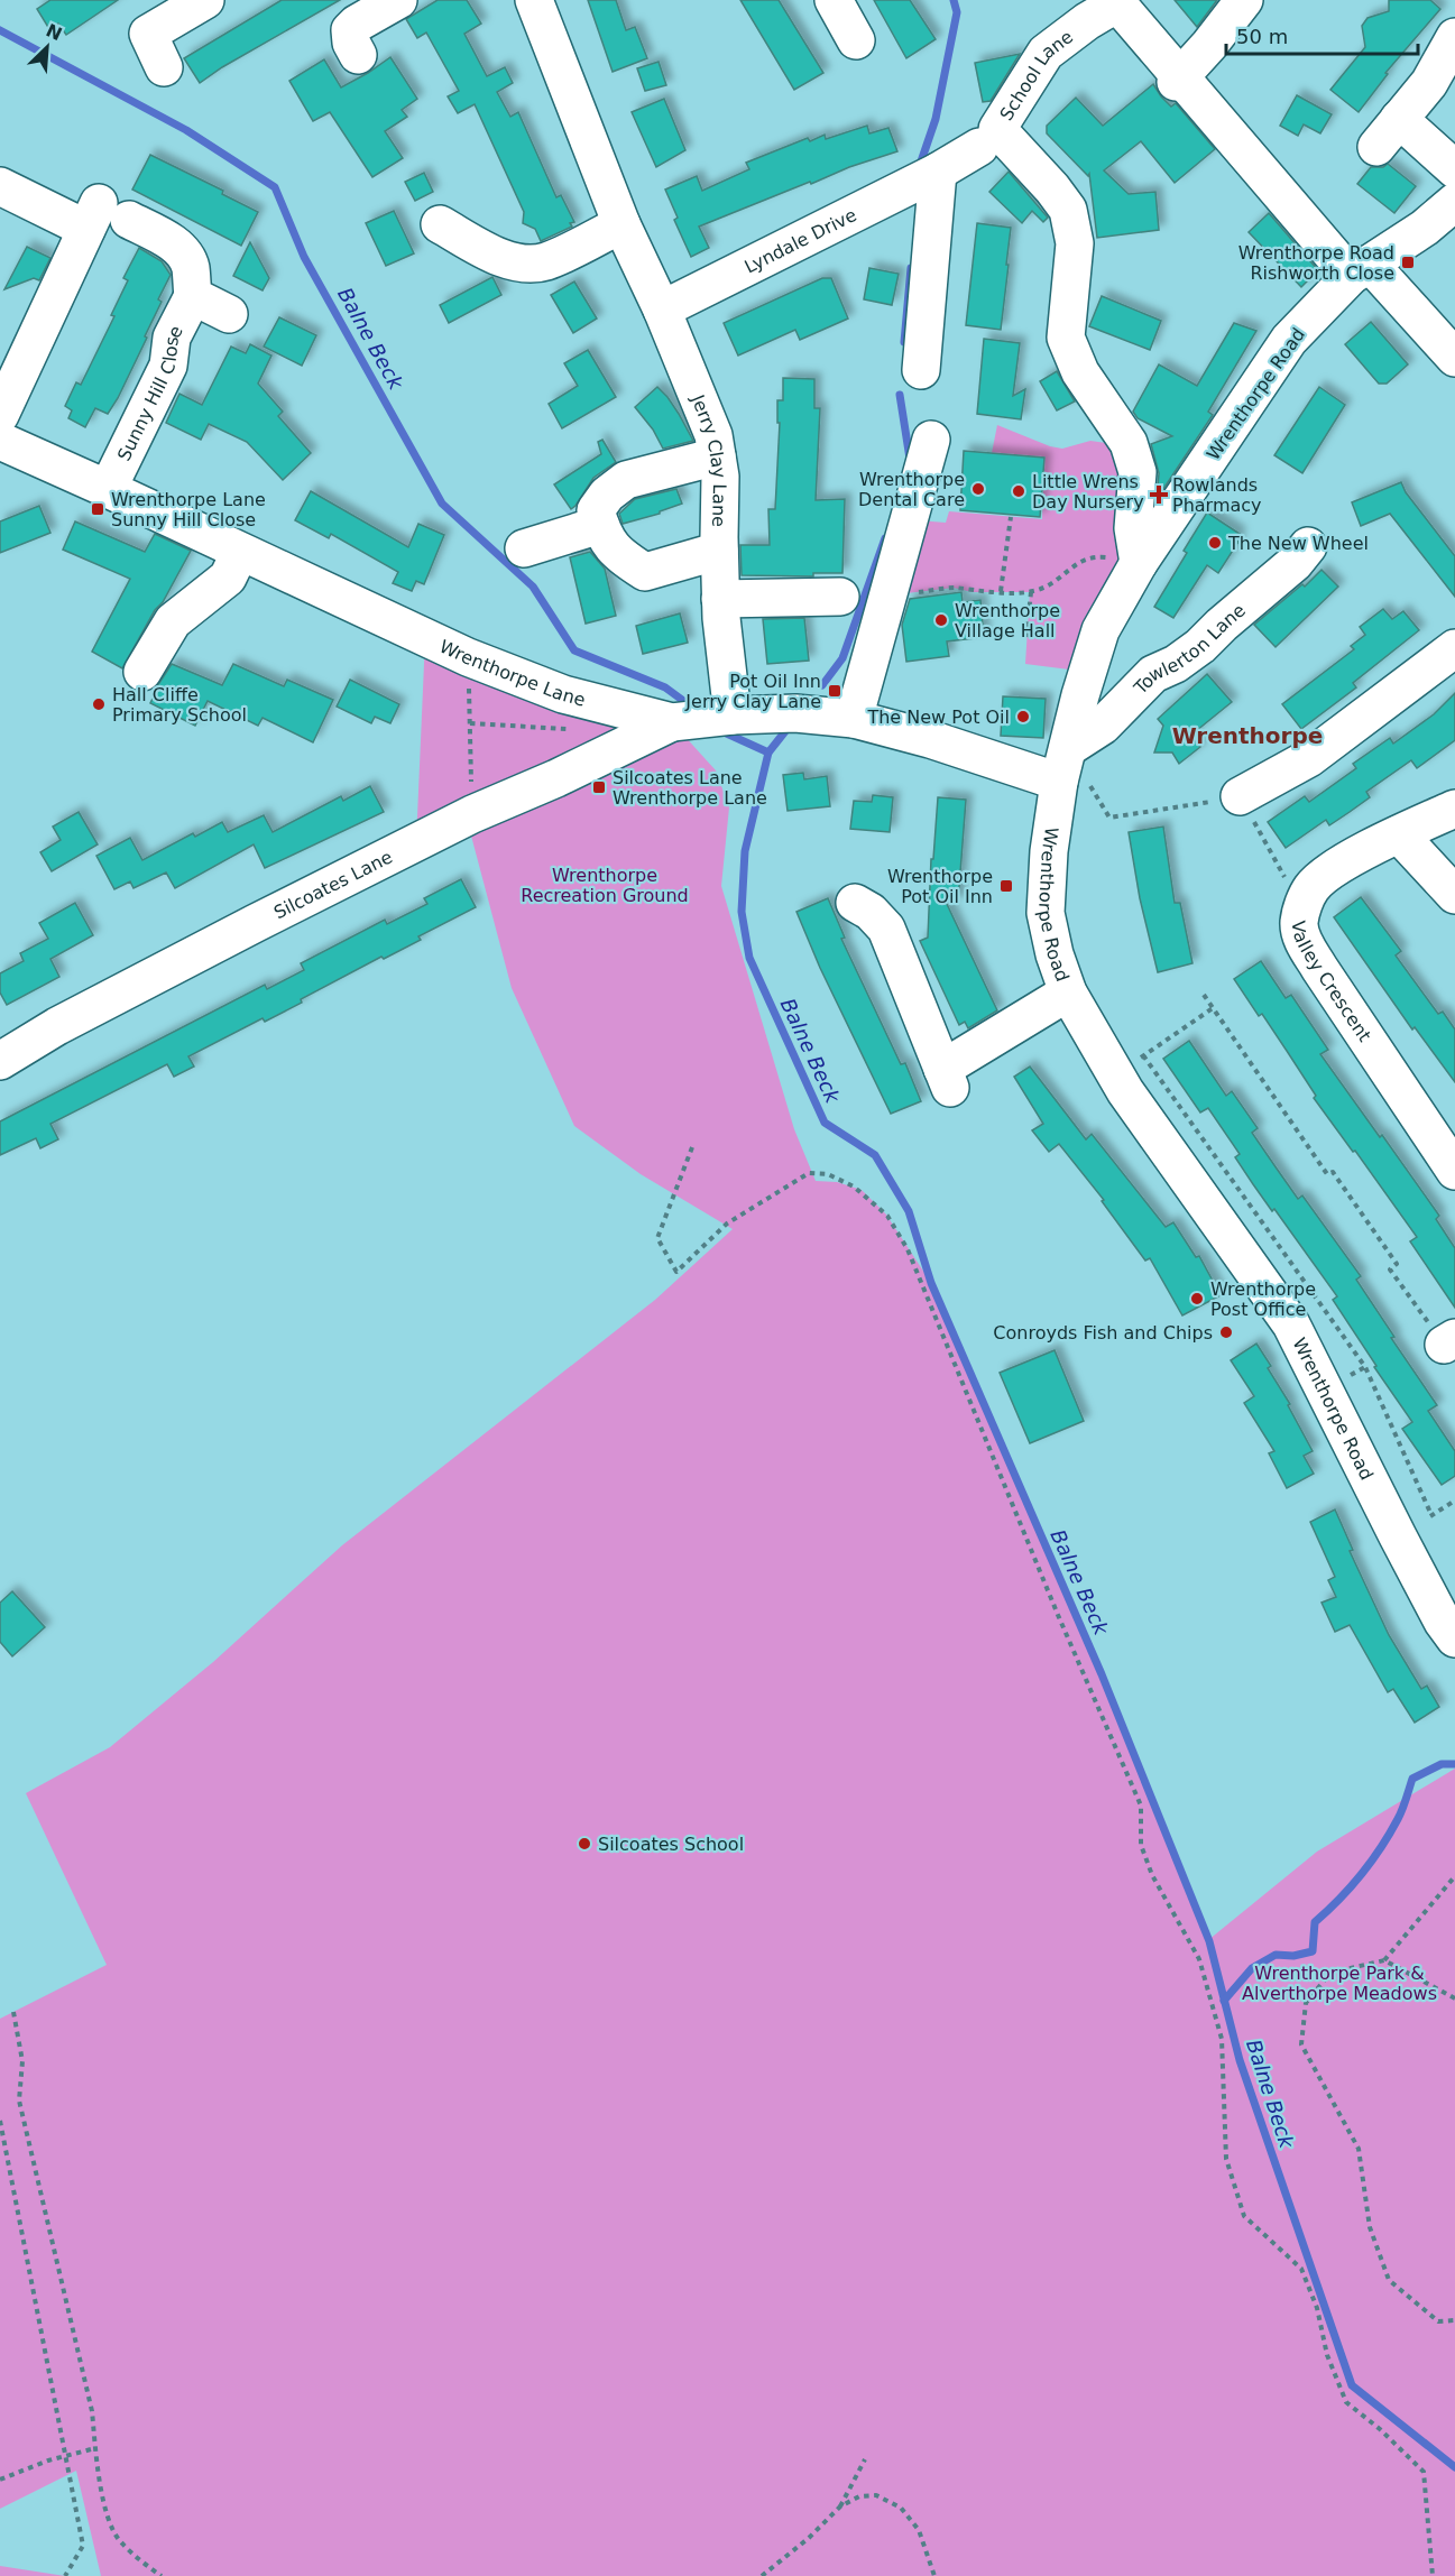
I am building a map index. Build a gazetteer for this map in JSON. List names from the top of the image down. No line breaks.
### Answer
{"streets":{"street":["School Lane","Lyndale Drive","Sunny Hill Close","Wrenthorpe Road","Jerry Clay Lane","Towlerton Lane","Wrenthorpe Lane","Silcoates Lane","Valley Crescent"]},"crossings":[["School Lane","Wrenthorpe Road"],["Lyndale Drive","Jerry Clay Lane"],["Sunny Hill Close","Wrenthorpe Lane"],["Wrenthorpe Road","Towlerton Lane"],["Wrenthorpe Road","Wrenthorpe Lane"],["Jerry Clay Lane","Wrenthorpe Lane"],["Towlerton Lane","Wrenthorpe Lane"],["Wrenthorpe Lane","Silcoates Lane"]],"districts":["Wrenthorpe"],"water":["Balne Beck"],"parks":["Wrenthorpe Recreation Ground","Wrenthorpe Park & Alverthorpe Meadows"],"places":{"transit":["Wrenthorpe Road Rishworth Close","Wrenthorpe Lane Sunny Hill Close","Pot Oil Inn Jerry Clay Lane","Silcoates Lane Wrenthorpe Lane","Wrenthorpe Pot Oil Inn"],"other":["Wrenthorpe Dental Care","Little Wrens Day Nursery","The New Wheel","Wrenthorpe Village Hall","Hall Cliffe Primary School","The New Pot Oil","Wrenthorpe Post Office","Conroyds Fish and Chips","Silcoates School"],"health":["Rowlands Pharmacy"]},"scale_bar":"50 m","north":"top right"}
